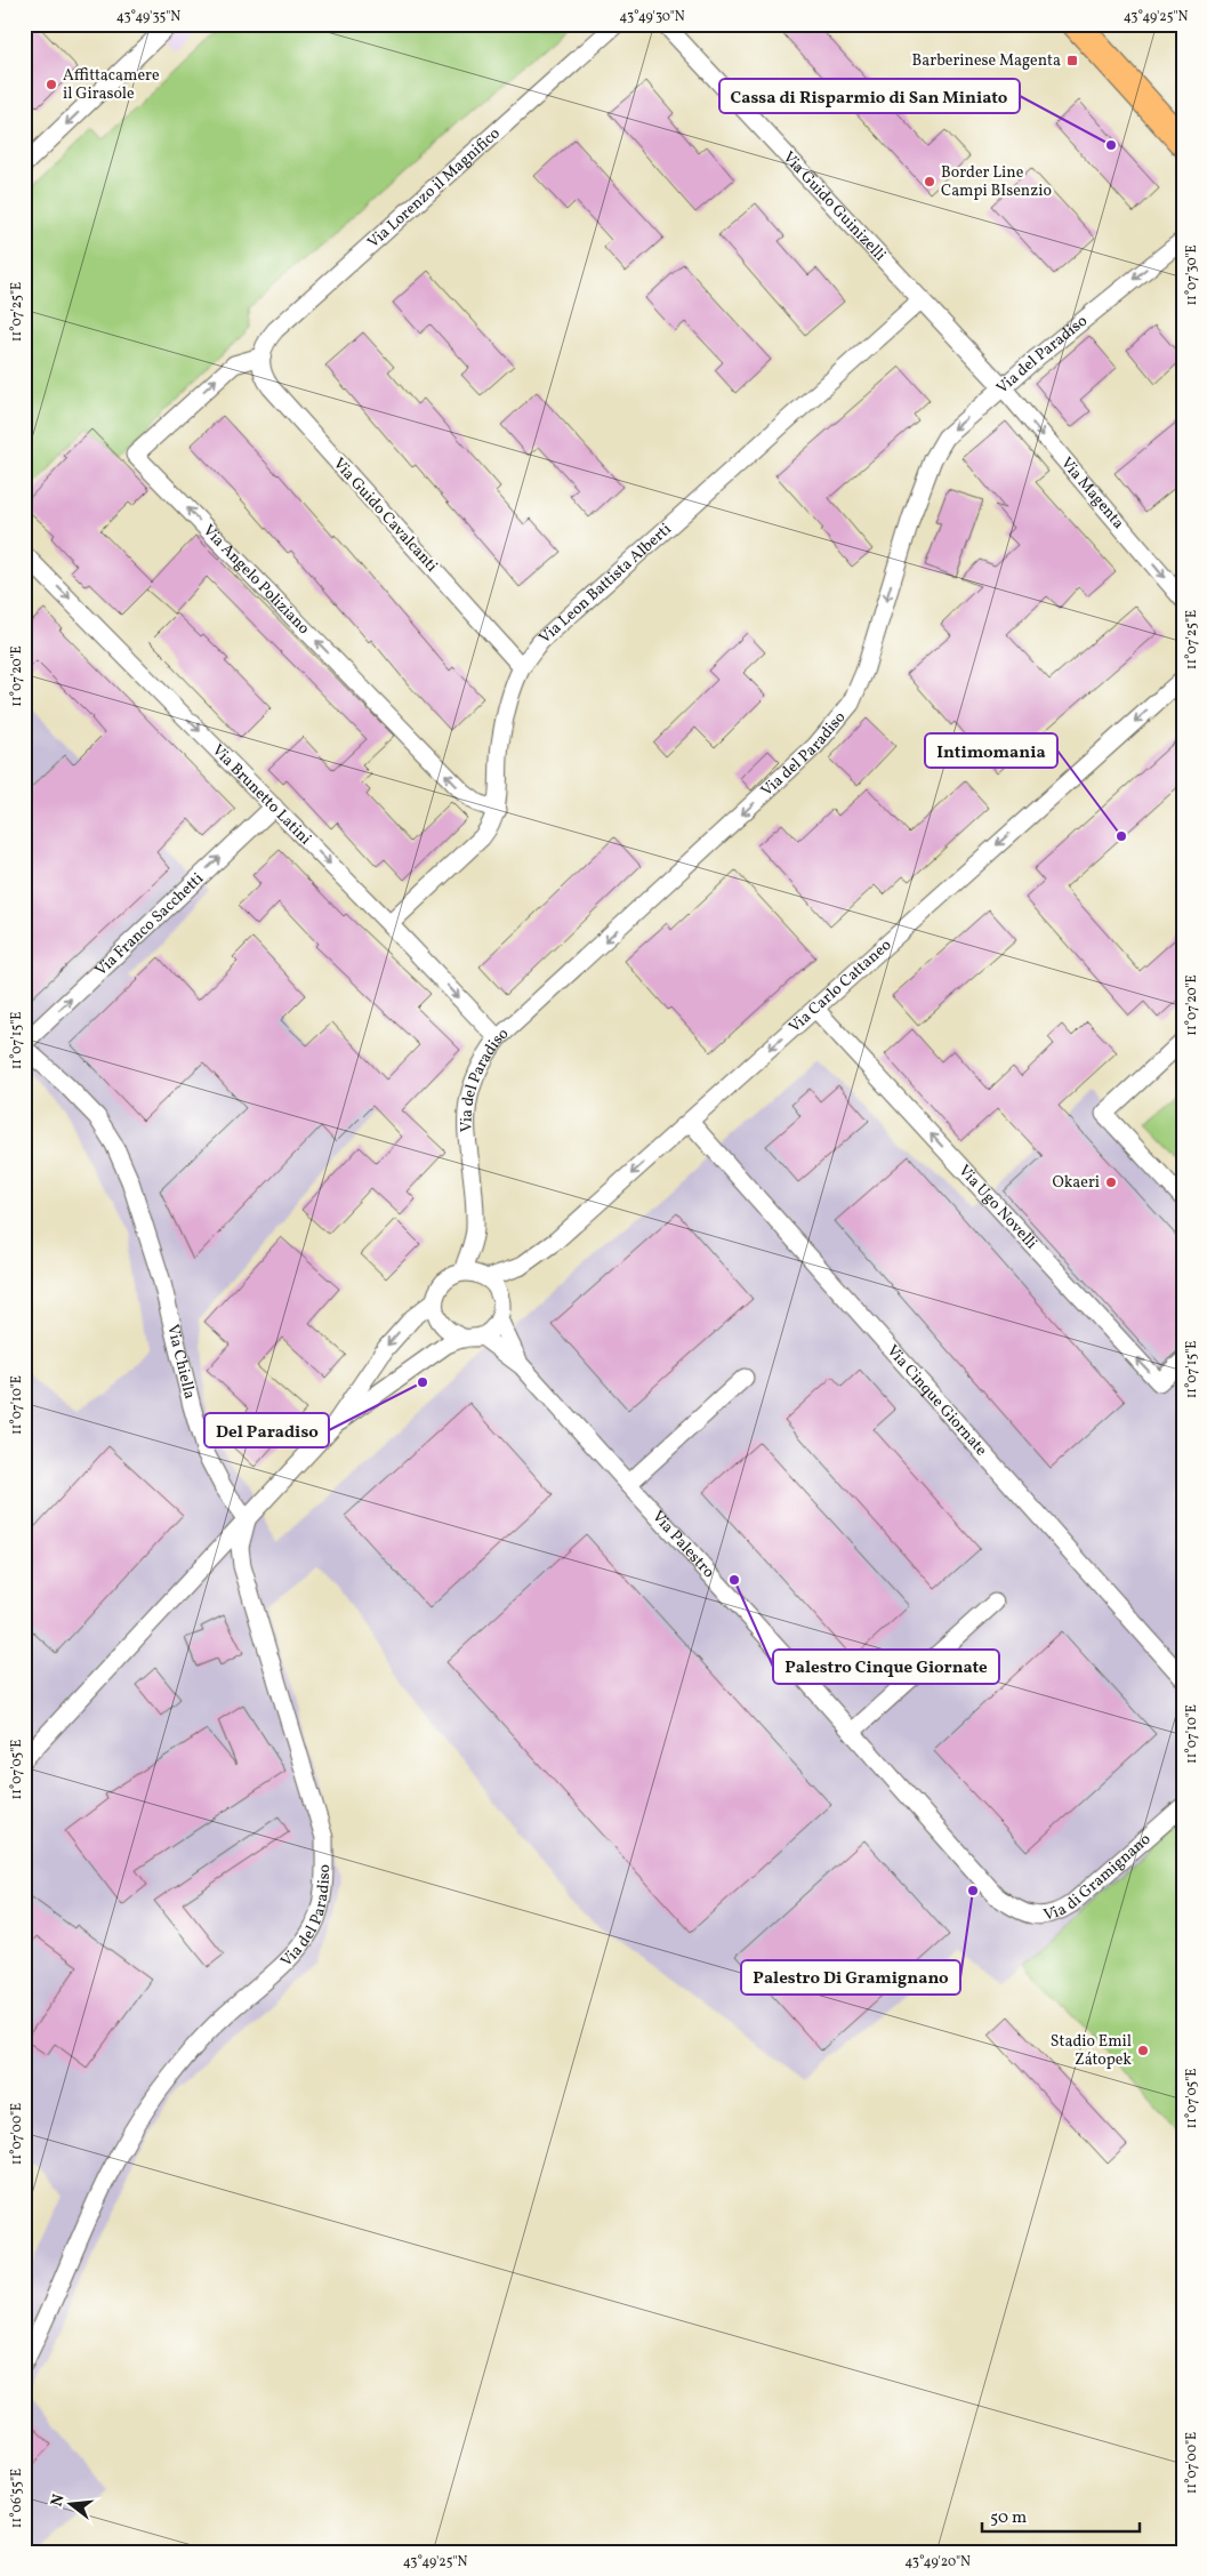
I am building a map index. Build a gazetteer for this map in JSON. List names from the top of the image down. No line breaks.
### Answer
{"streets":{"street":["Via Lorenzo il Magnifico","Via Guido Guinizelli","Via del Paradiso","Via Magenta","Via Guido Cavalcanti","Via Angelo Poliziano","Via Leon Battista Alberti","Via Brunetto Latini","Via Franco Sacchetti","Via Carlo Cattaneo","Via Ugo Novelli","Via Chiella","Via Cinque Giornate","Via Palestro","Via di Gramignano"]},"crossings":[["Via Lorenzo il Magnifico","Via Guido Cavalcanti"],["Via Lorenzo il Magnifico","Via Angelo Poliziano"],["Via Guido Guinizelli","Via del Paradiso"],["Via Guido Guinizelli","Via Magenta"],["Via Guido Guinizelli","Via Leon Battista Alberti"],["Via del Paradiso","Via Magenta"],["Via del Paradiso","Via Brunetto Latini"],["Via del Paradiso","Via Carlo Cattaneo"],["Via del Paradiso","Via Chiella"],["Via del Paradiso","Via Palestro"],["Via Guido Cavalcanti","Via Angelo Poliziano"],["Via Guido Cavalcanti","Via Leon Battista Alberti"],["Via Angelo Poliziano","Via Leon Battista Alberti"],["Via Brunetto Latini","Via Franco Sacchetti"],["Via Carlo Cattaneo","Via Ugo Novelli"],["Via Carlo Cattaneo","Via Cinque Giornate"],["Via Carlo Cattaneo","Via Palestro"],["Via Palestro","Via di Gramignano"]],"one_way":["Via del Paradiso","Via Magenta","Via Brunetto Latini","Via Franco Sacchetti","Via Carlo Cattaneo","Via Ugo Novelli"],"places":{"transit":["Barberinese Magenta"],"other":["Affittacamere il Girasole","Cassa di Risparmio di San Miniato","Border Line Campi BIsenzio","Intimomania","Okaeri","Del Paradiso","Palestro Cinque Giornate","Palestro Di Gramignano","Stadio Emil Zátopek"]},"scale_bar":"50 m","north":"left","coordinates":["43°49'35\"N","43°49'30\"N","43°49'25\"N","11°07'30\"E","11°07'25\"E","11°07'20\"E","11°07'15\"E","11°07'10\"E","11°07'05\"E","11°07'00\"E","11°06'55\"E","43°49'20\"N"]}
